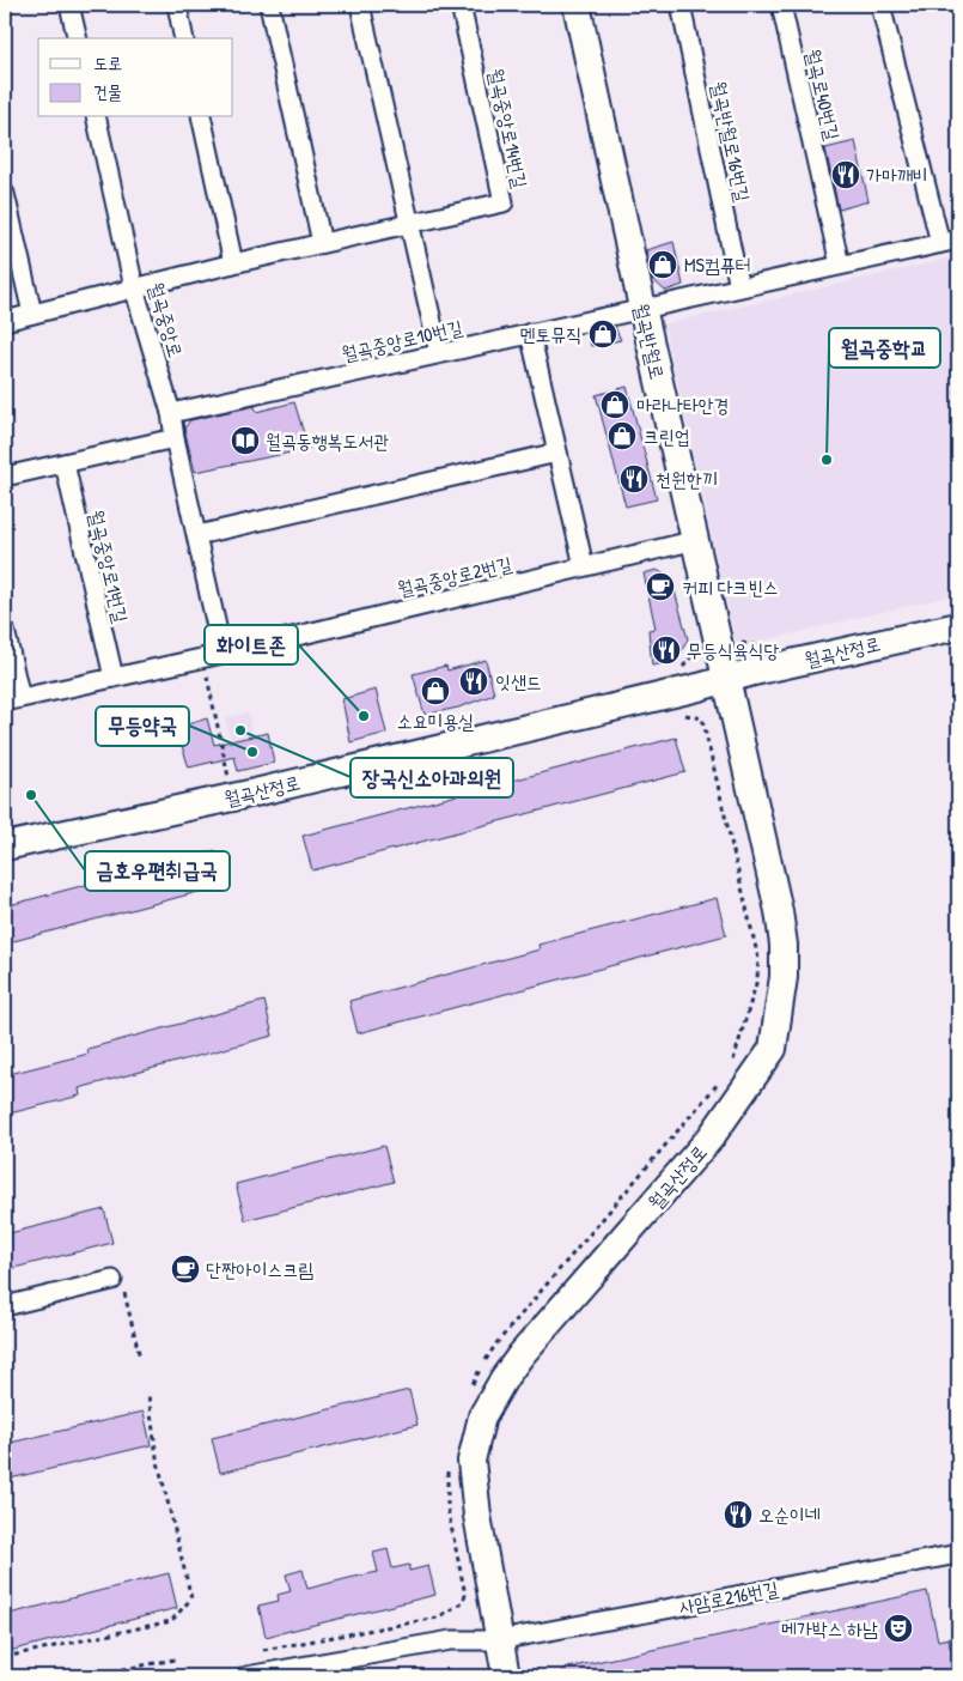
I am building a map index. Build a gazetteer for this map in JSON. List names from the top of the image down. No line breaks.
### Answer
{"streets":{"street":["월곡로40번길","월곡중앙로14번길","월곡반월로16번길","월곡중앙로","월곡중앙로10번길","월곡반월로","월곡중앙로1번길","월곡중앙로2번길","월곡산정로","사암로216번길"]},"crossings":[["월곡중앙로14번길","월곡중앙로"],["월곡중앙로","월곡중앙로10번길"],["월곡중앙로","월곡중앙로2번길"],["월곡중앙로10번길","월곡반월로"],["월곡반월로","월곡중앙로2번길"],["월곡반월로","월곡산정로"],["월곡산정로","사암로216번길"]],"places":{"restaurant":["가마깨비","천원한끼","무등식육식당","잇샌드","오순이네"],"shop":["MS컴퓨터","멘토뮤직","마라나타안경","크린업","소요미용실"],"library":["월곡동행복도서관"],"other":["월곡중학교","화이트존","장국신소아과의원","무등약국","금호우편취급국"],"cafe":["커피 다크빈스","단짠아이스크림"],"theatre":["메가박스 하남"]},"legend":["도로","건물"]}
